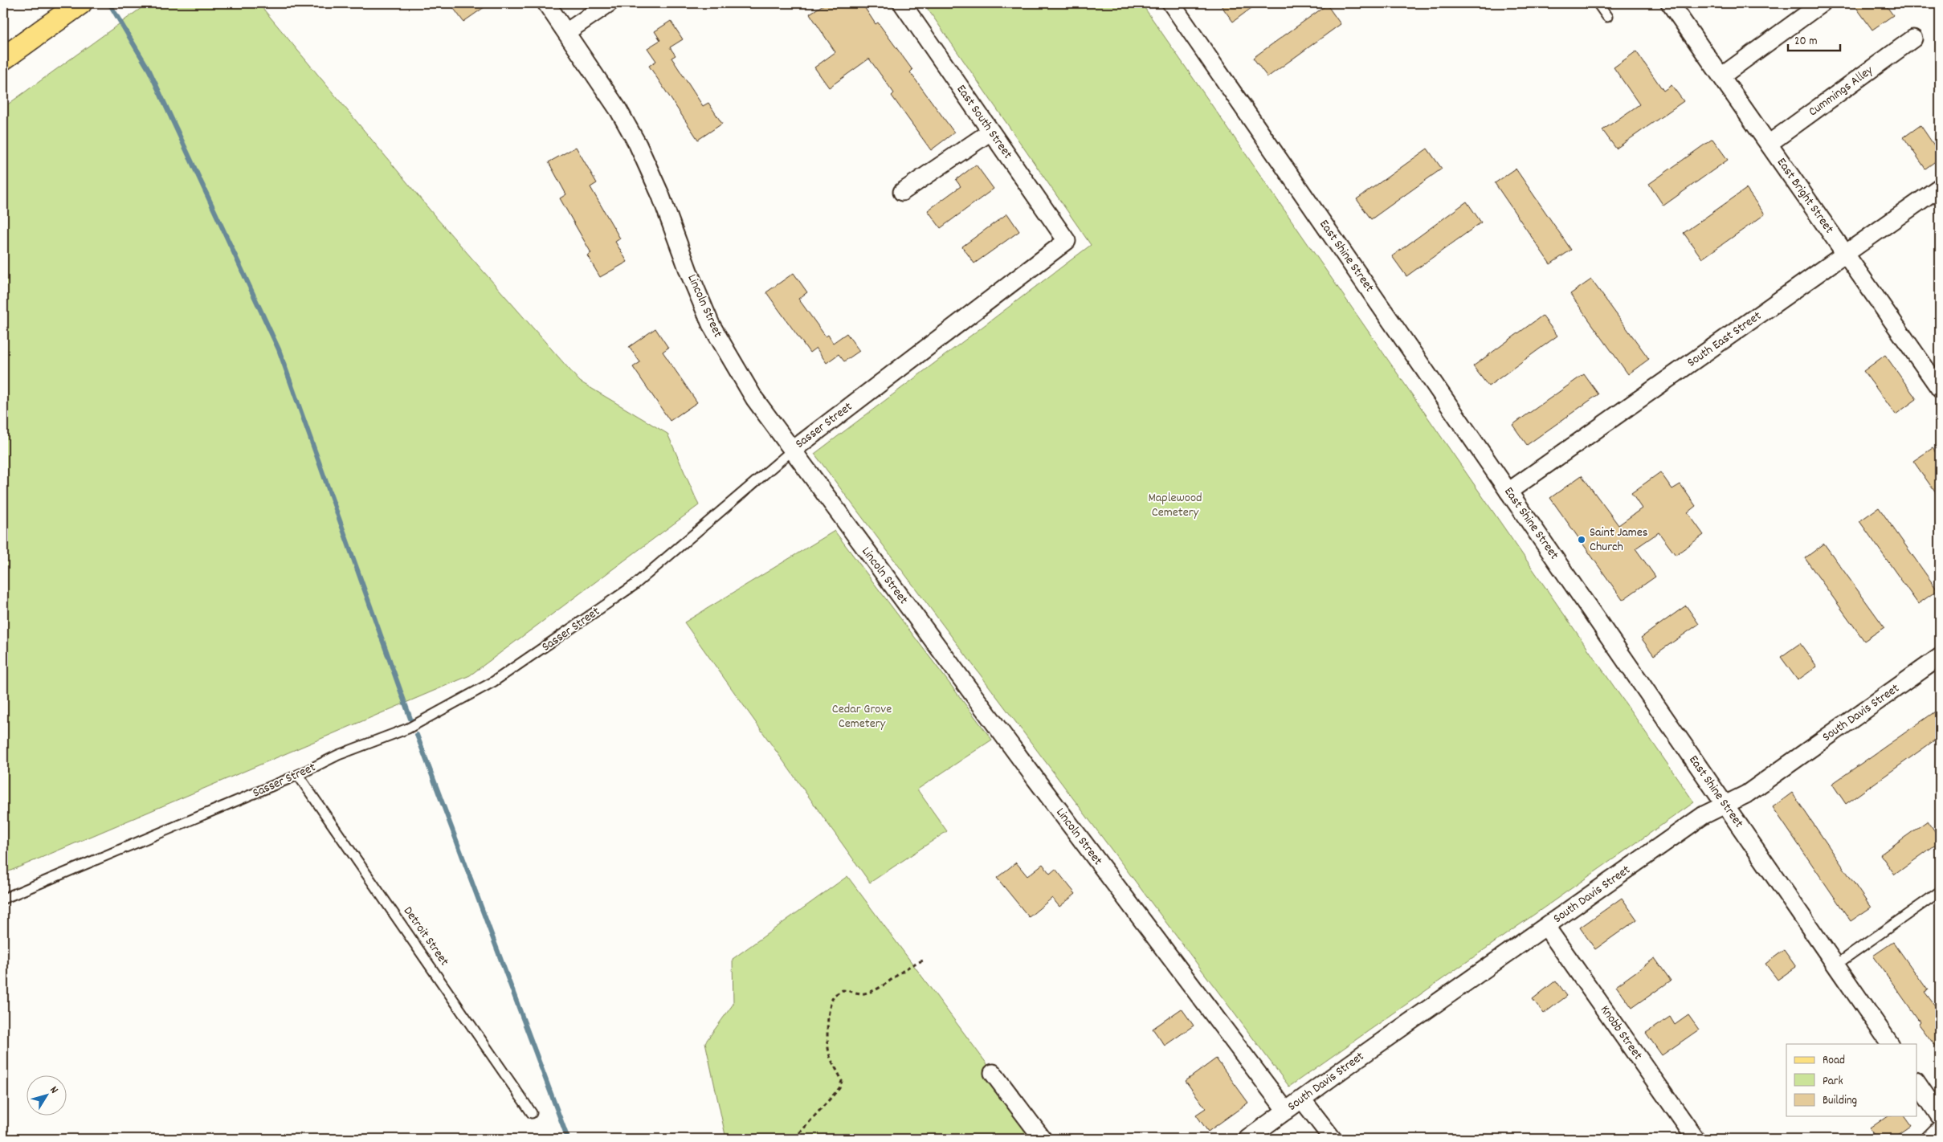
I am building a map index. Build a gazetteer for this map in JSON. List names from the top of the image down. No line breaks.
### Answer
{"streets":{"street":["Cummings Alley","East South Street","East Bright Street","East Shine Street","Lincoln Street","South East Street","Sasser Street","South Davis Street","Knobb Street"],"lane":["Detroit Street"]},"crossings":[["Cummings Alley","East Bright Street"],["East South Street","Sasser Street"],["East Bright Street","South East Street"],["East Shine Street","South East Street"],["East Shine Street","South Davis Street"],["Lincoln Street","Sasser Street"],["Lincoln Street","South Davis Street"],["Sasser Street","Detroit Street"],["South Davis Street","Knobb Street"]],"parks":["Maplewood Cemetery","Cedar Grove Cemetery"],"places":["Saint James Church"],"legend":["Road","Park","Building"],"scale_bar":"20 m","north":"top right"}
